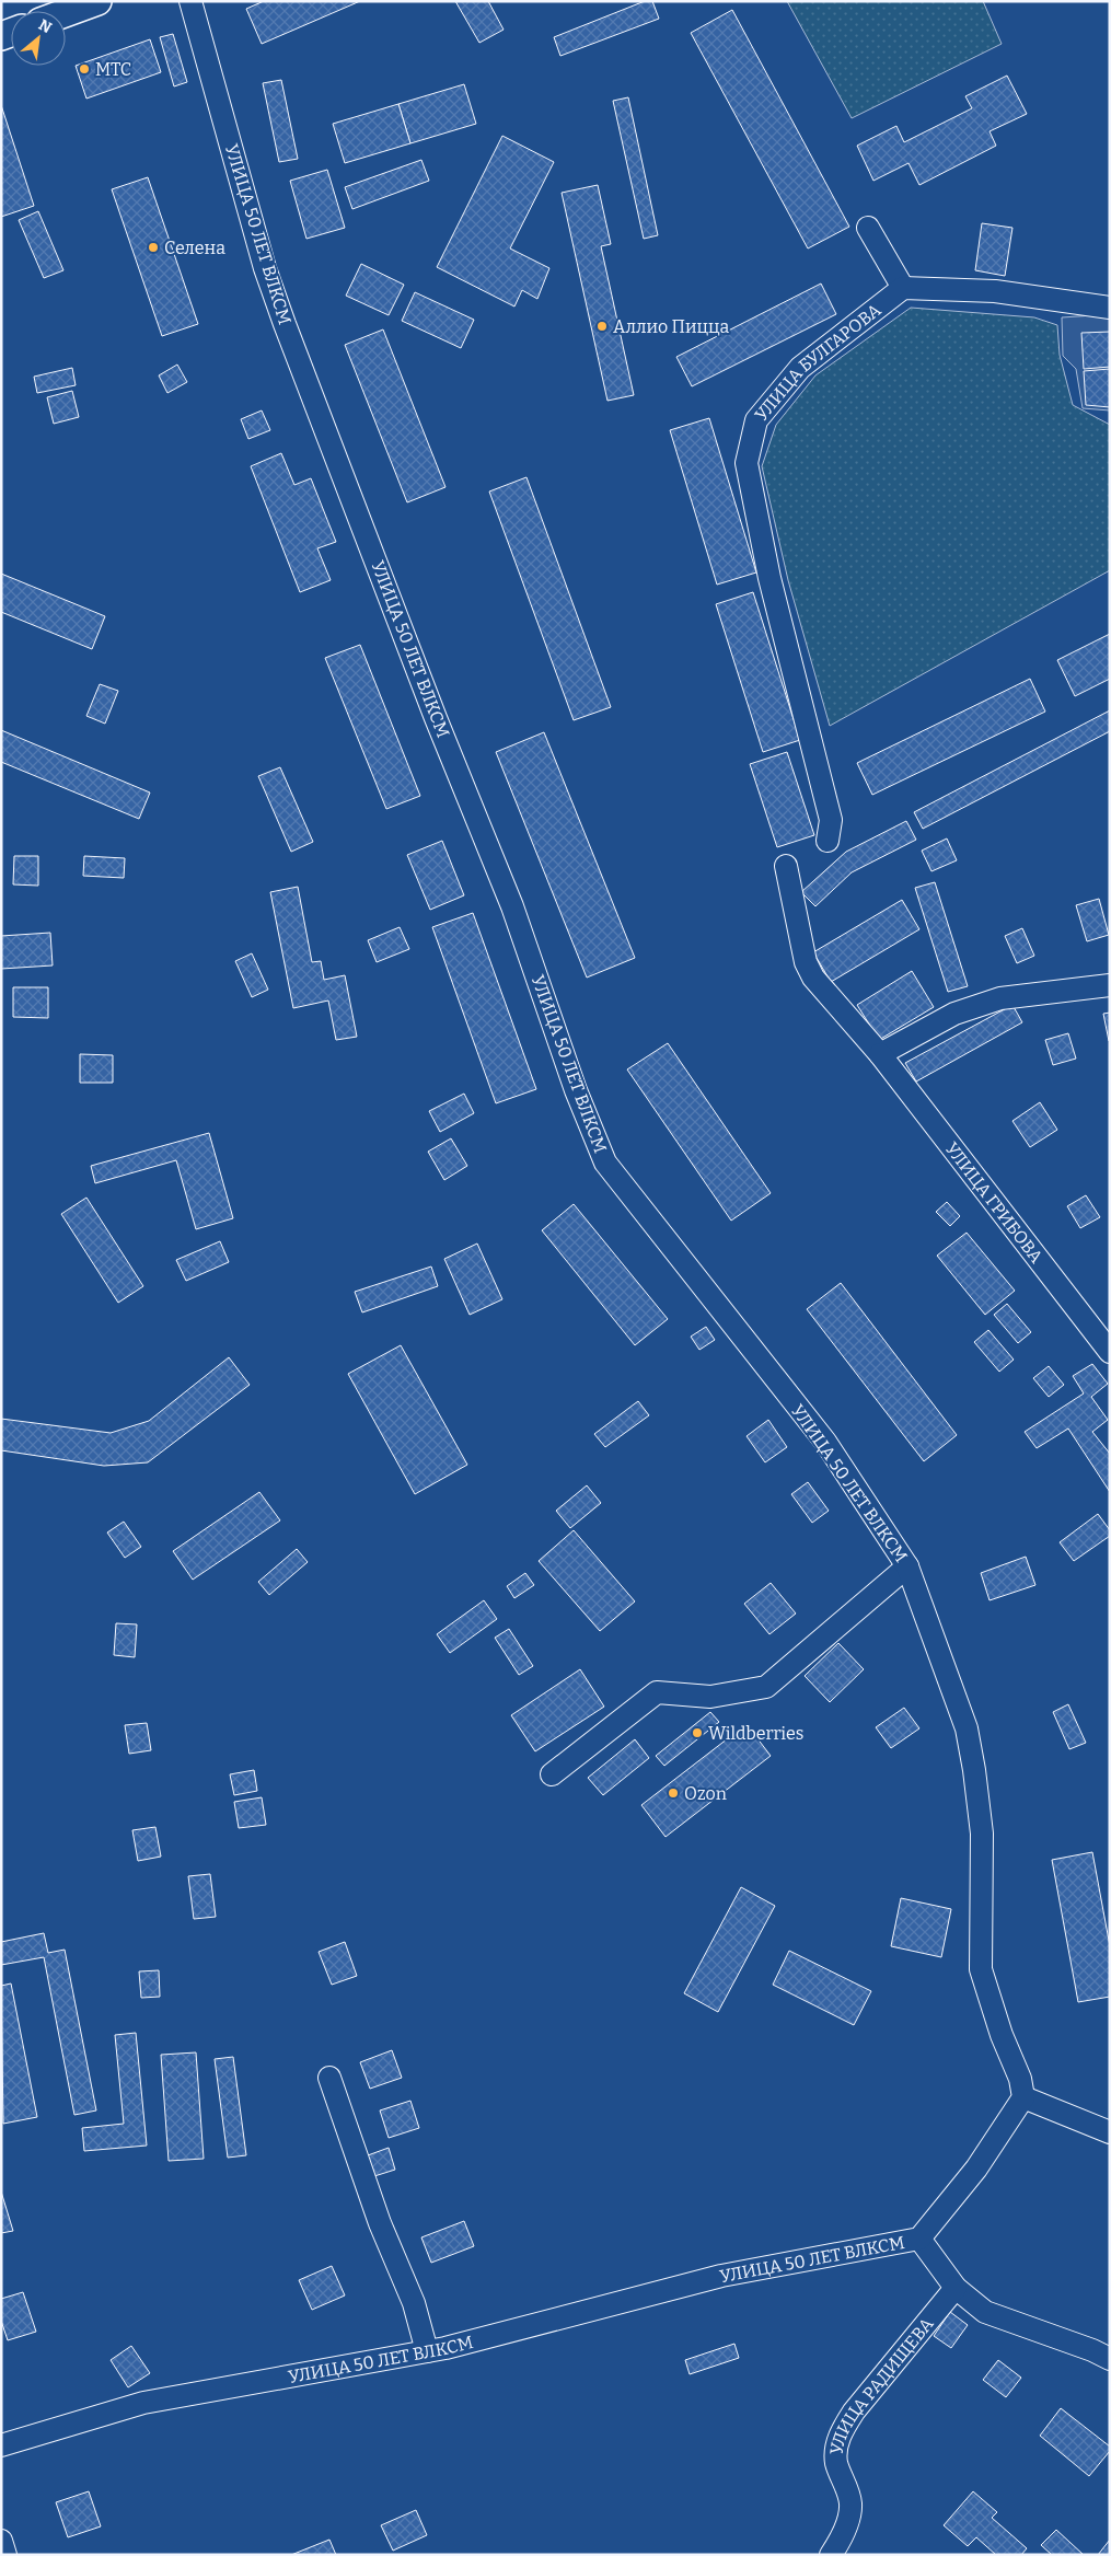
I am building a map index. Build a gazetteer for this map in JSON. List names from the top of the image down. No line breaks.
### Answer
{"streets":{"street":["УЛИЦА 50 ЛЕТ ВЛКСМ","УЛИЦА БУЛГАРОВА","УЛИЦА ГРИБОВА","УЛИЦА РАДИЩЕВА"]},"places":["МТС","Селена","Аллио Пицца","Wildberries","Ozon"],"north":"top right"}
